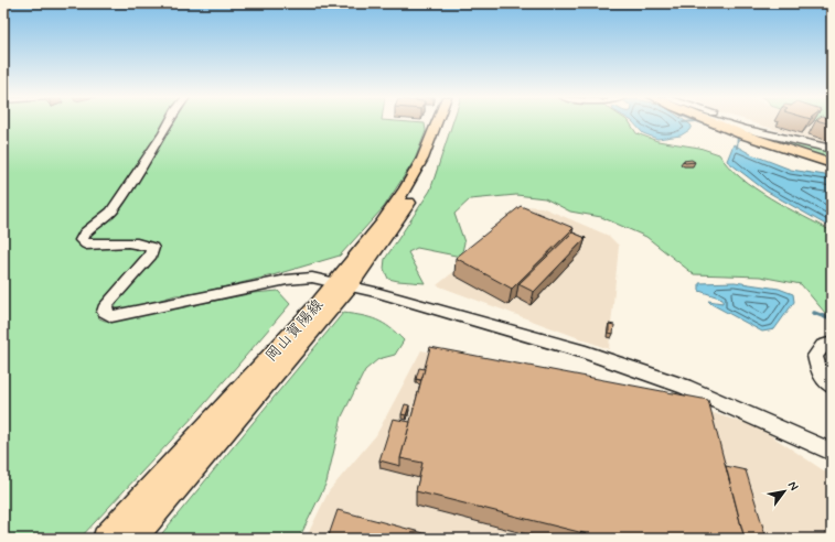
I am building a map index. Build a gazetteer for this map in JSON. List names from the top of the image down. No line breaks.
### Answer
{"streets":{"main road":["岡山賀陽線"]},"north":"top right"}
